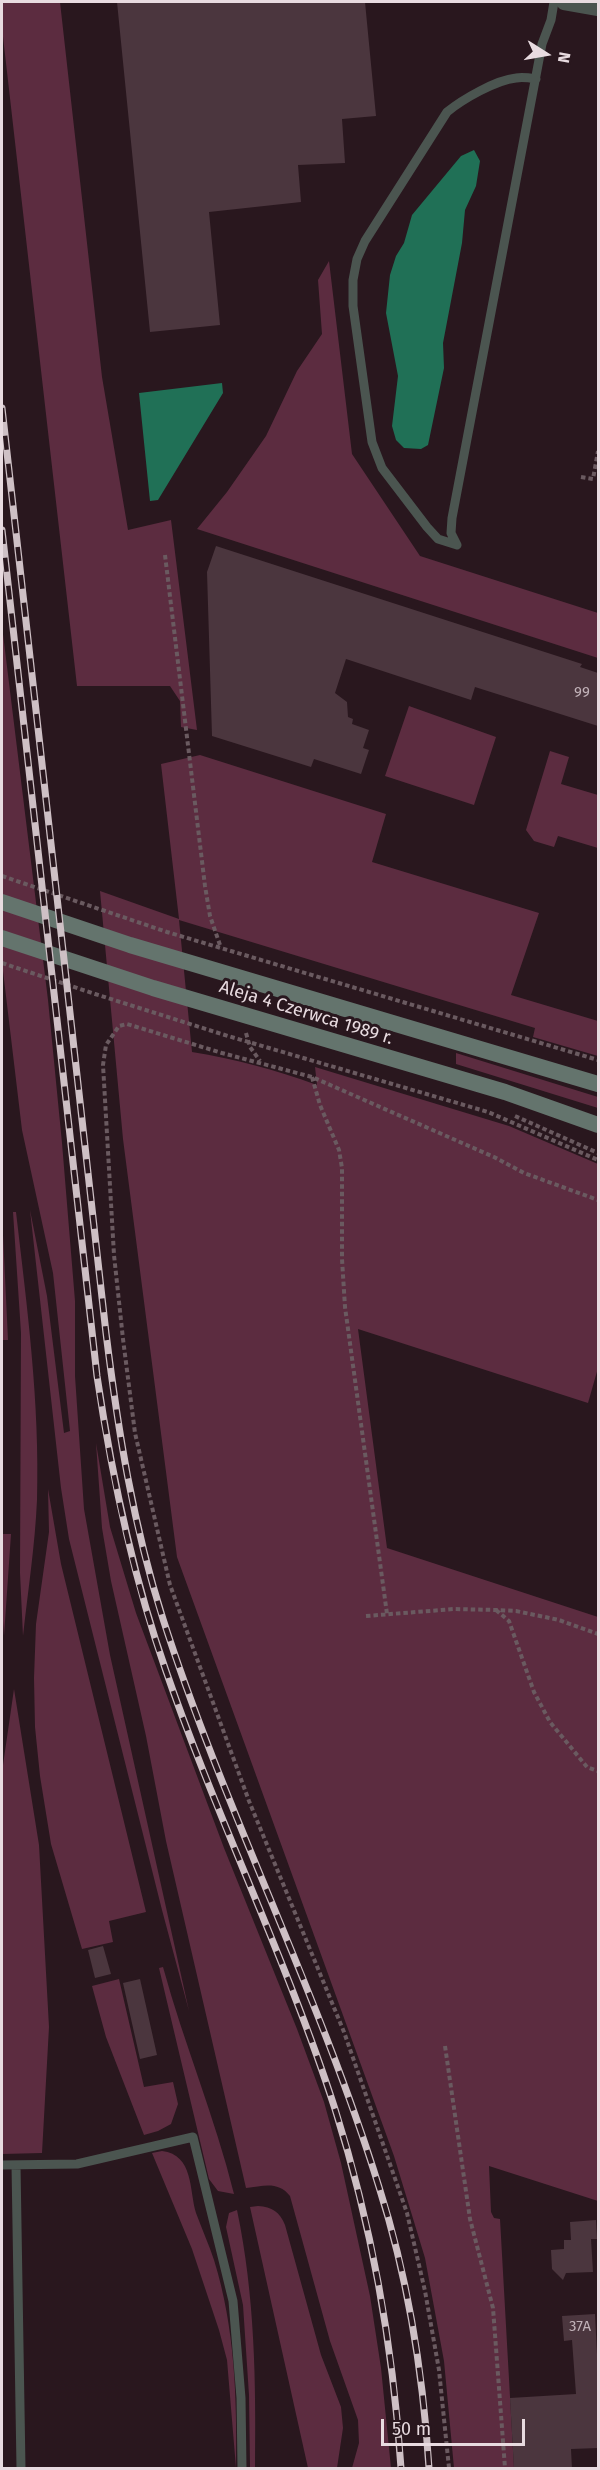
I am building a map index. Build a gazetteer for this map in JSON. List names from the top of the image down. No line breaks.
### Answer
{"streets":{"main road":["Aleja 4 Czerwca 1989 r."]},"house_numbers":["99","37A"],"scale_bar":"50 m","north":"right"}
